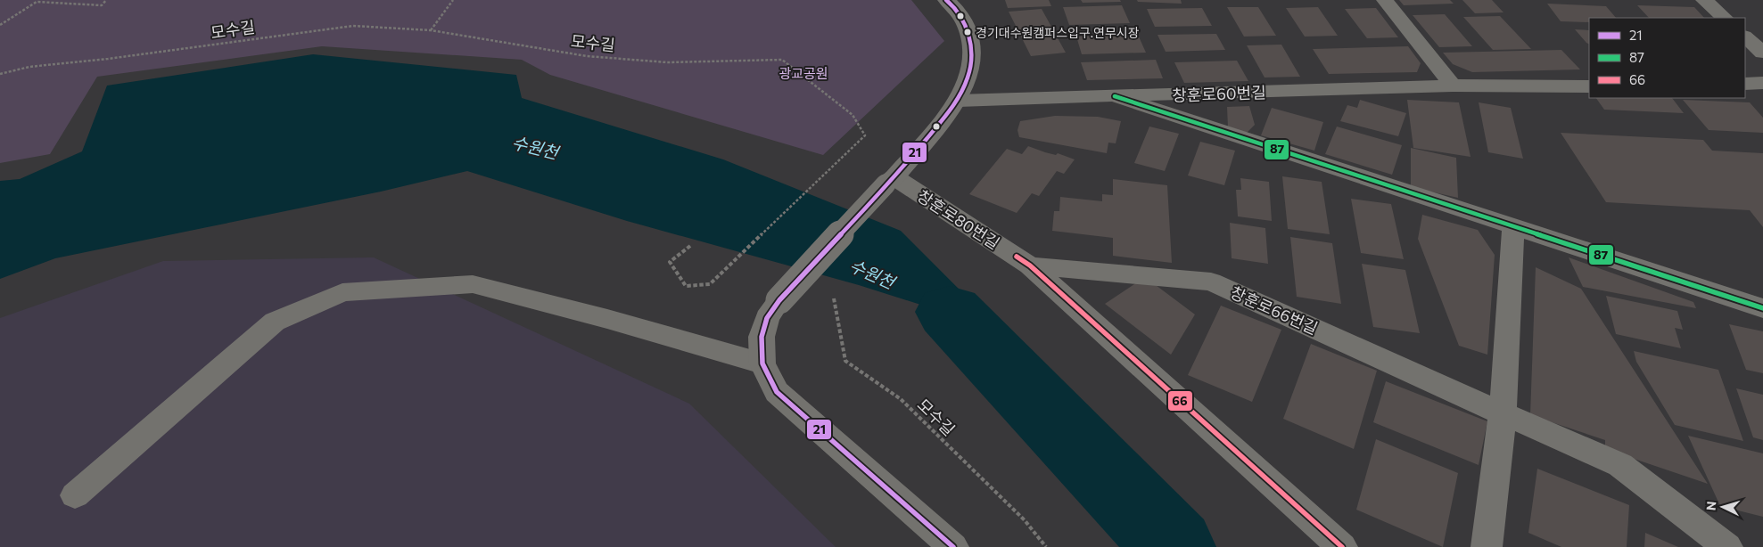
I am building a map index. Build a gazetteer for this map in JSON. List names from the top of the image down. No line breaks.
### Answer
{"streets":{"street":["창훈로60번길","창훈로80번길","창훈로66번길"],"path":["모수길"]},"crossings":[["창훈로80번길","창훈로66번길"]],"water":["수원천"],"parks":["광교공원"],"places":["경기대수원캠퍼스입구.연무시장"],"lines":["transit line 21","transit line 87","transit line 66"],"legend":["21","87","66"],"north":"left"}
